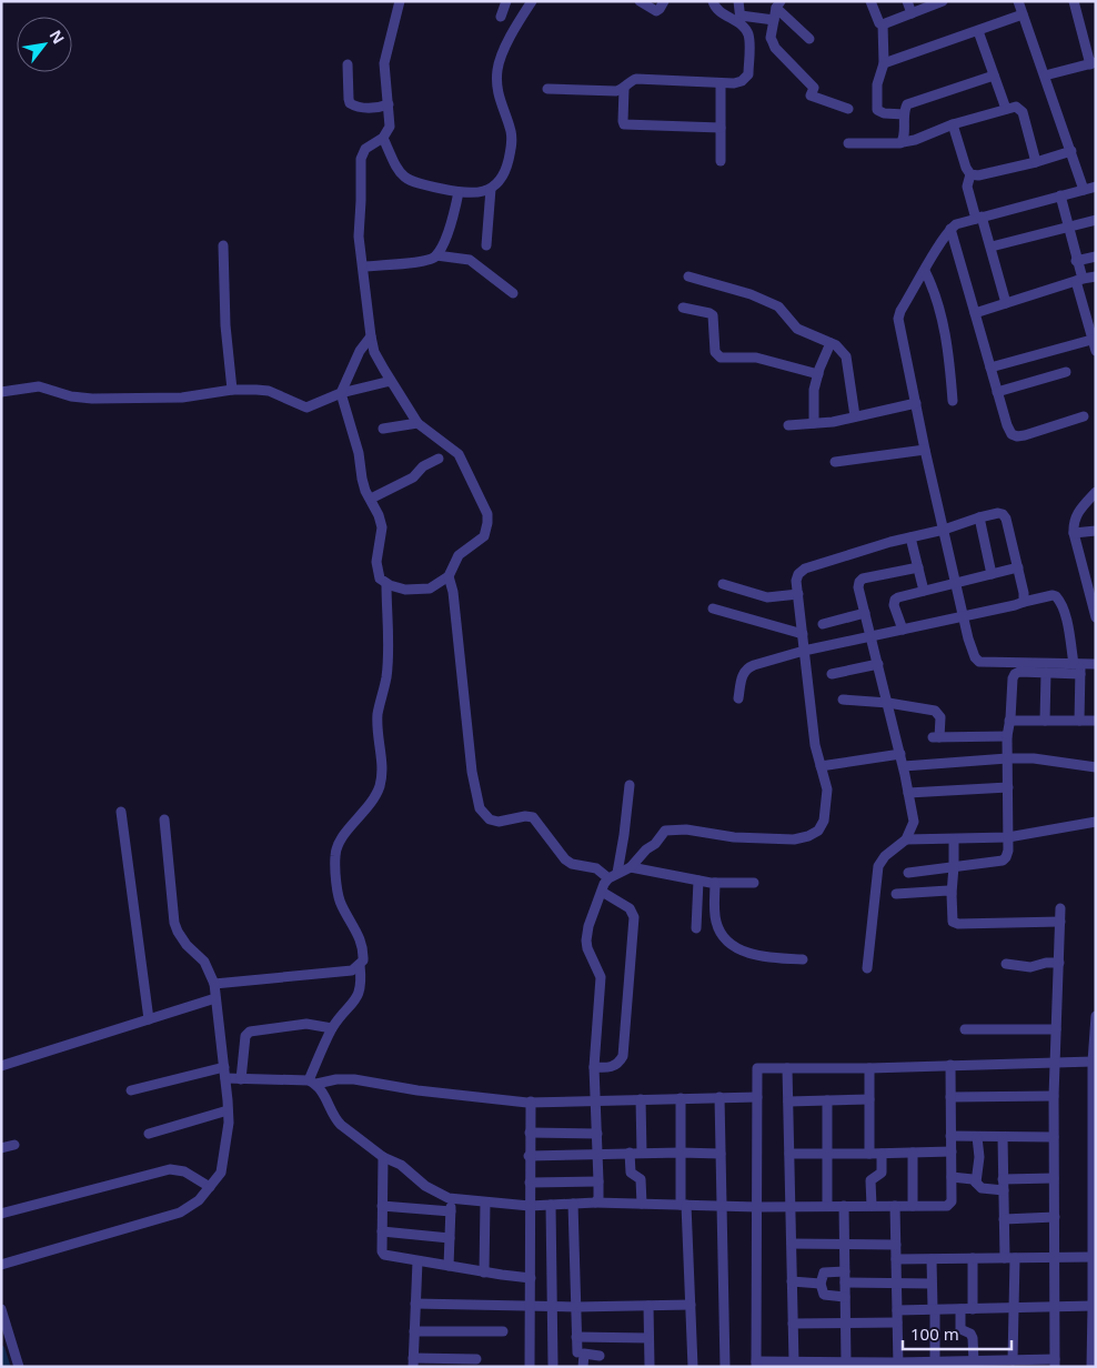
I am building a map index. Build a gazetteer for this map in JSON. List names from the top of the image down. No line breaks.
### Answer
{"scale_bar":"100 m","north":"top right"}
